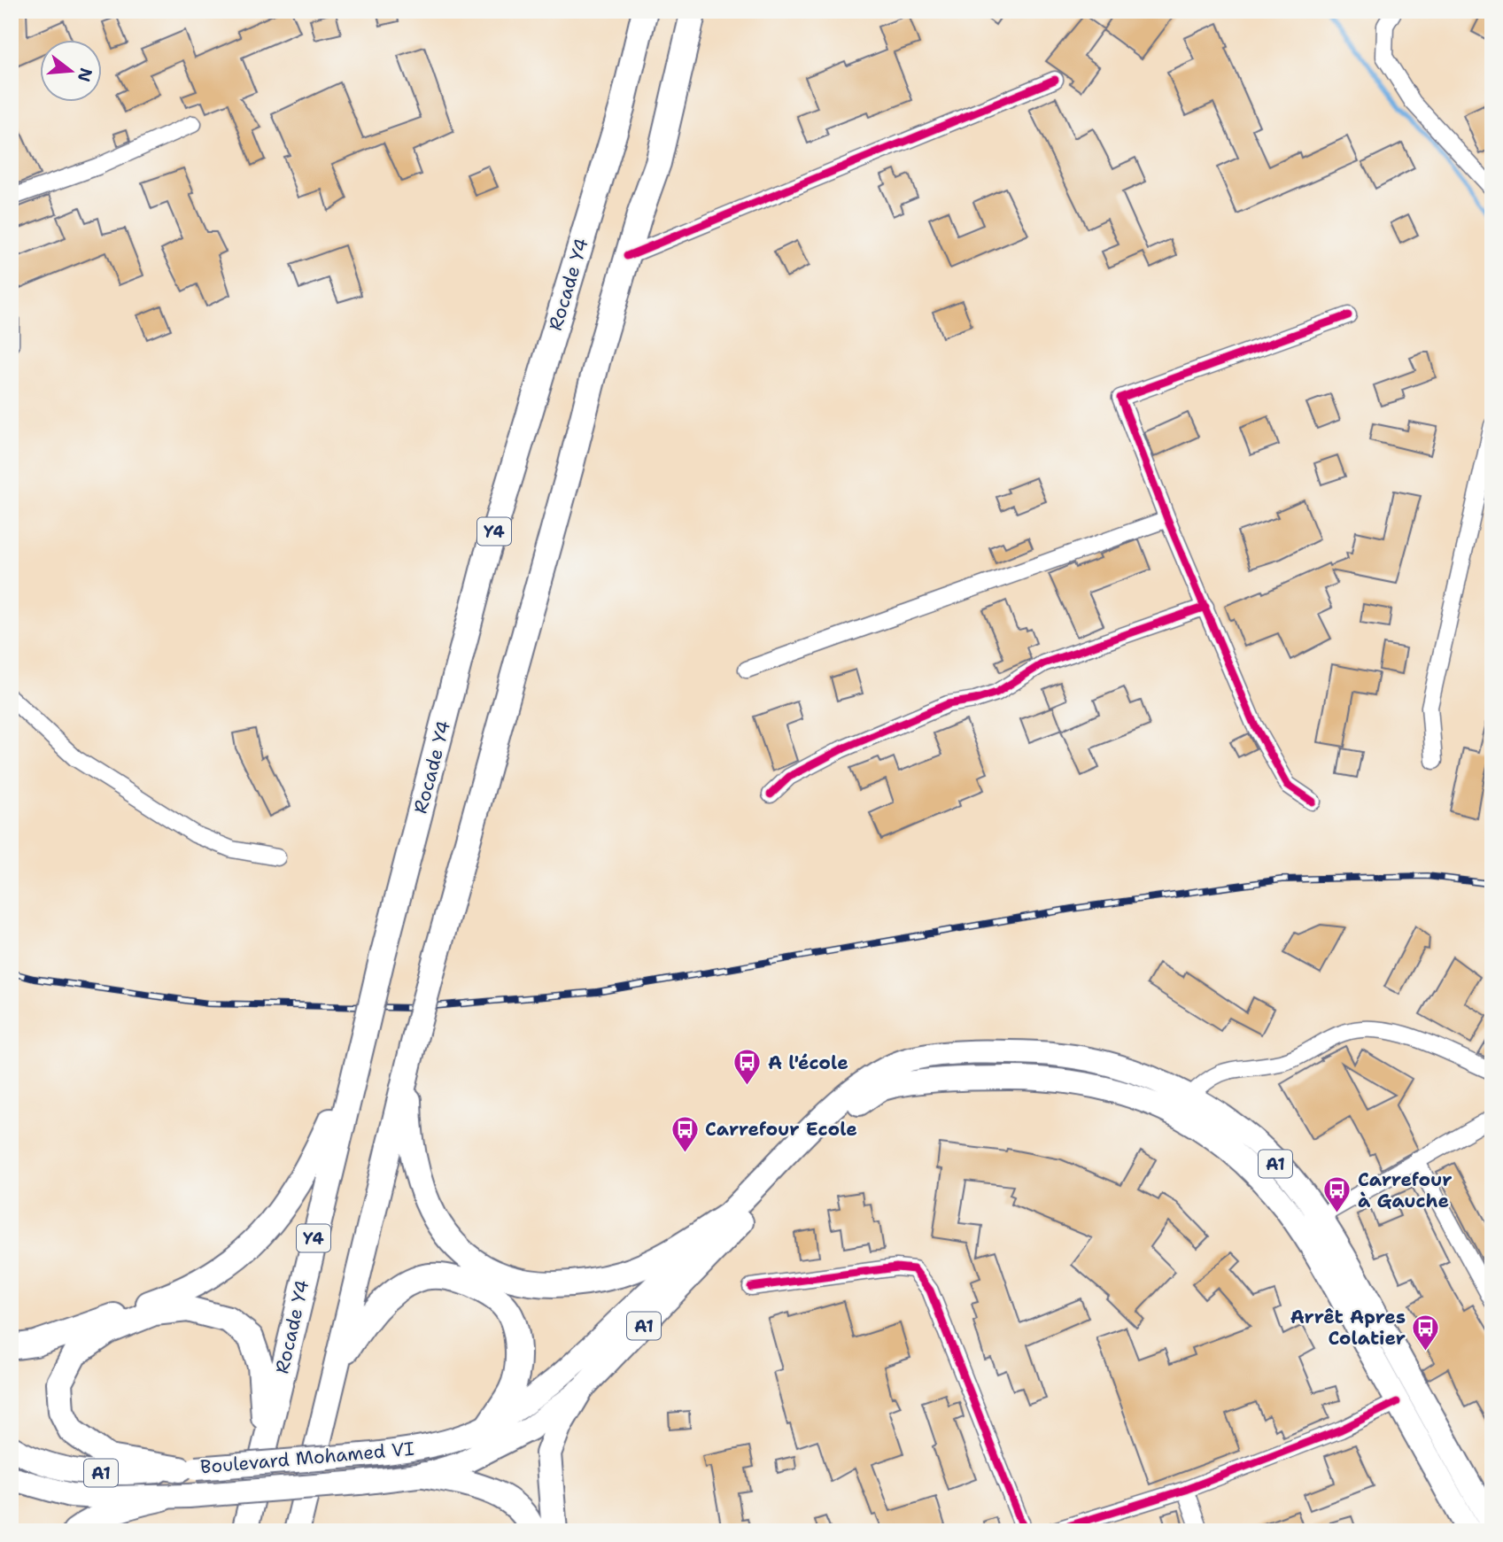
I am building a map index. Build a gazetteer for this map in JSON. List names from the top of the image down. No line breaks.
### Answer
{"streets":{"highway":["Rocade Y4","Y4"],"main road":["A1","Boulevard Mohamed VI"]},"places":{"bus stop":["A l'école","Carrefour Ecole","Carrefour à Gauche","Arrêt Apres Colatier"]},"north":"right"}
